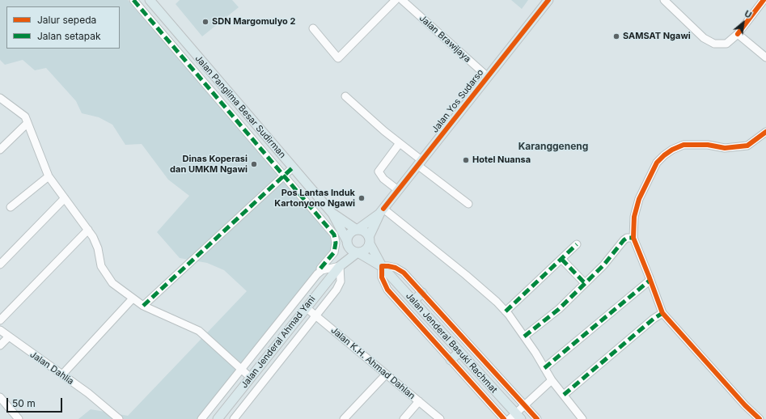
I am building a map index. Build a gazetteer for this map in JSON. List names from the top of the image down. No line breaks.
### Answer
{"streets":{"main road":["Jalan Yos Sudarso","Jalan Panglima Besar Sudirman","Jalan Jenderal Ahmad Yani","Jalan Jenderal Basuki Rachmat"],"street":["Jalan Brawijaya","Jalan K.H. Ahmad Dahlan","Jalan Dahlia"]},"crossings":[["Jalan Brawijaya","Jalan Yos Sudarso"],["Jalan Yos Sudarso","Jalan Panglima Besar Sudirman"],["Jalan Yos Sudarso","Jalan Jenderal Ahmad Yani"],["Jalan Yos Sudarso","Jalan Jenderal Basuki Rachmat"],["Jalan Panglima Besar Sudirman","Jalan Jenderal Ahmad Yani"],["Jalan Panglima Besar Sudirman","Jalan Jenderal Basuki Rachmat"],["Jalan Jenderal Ahmad Yani","Jalan Jenderal Basuki Rachmat"],["Jalan Jenderal Ahmad Yani","Jalan K.H. Ahmad Dahlan"]],"districts":["Karanggeneng"],"places":["SDN Margomulyo 2","SAMSAT Ngawi","Hotel Nuansa","Dinas Koperasi dan UMKM Ngawi","Pos Lantas Induk Kartonyono Ngawi"],"legend":["Jalur sepeda","Jalan setapak"],"scale_bar":"50 m","north":"top right"}
